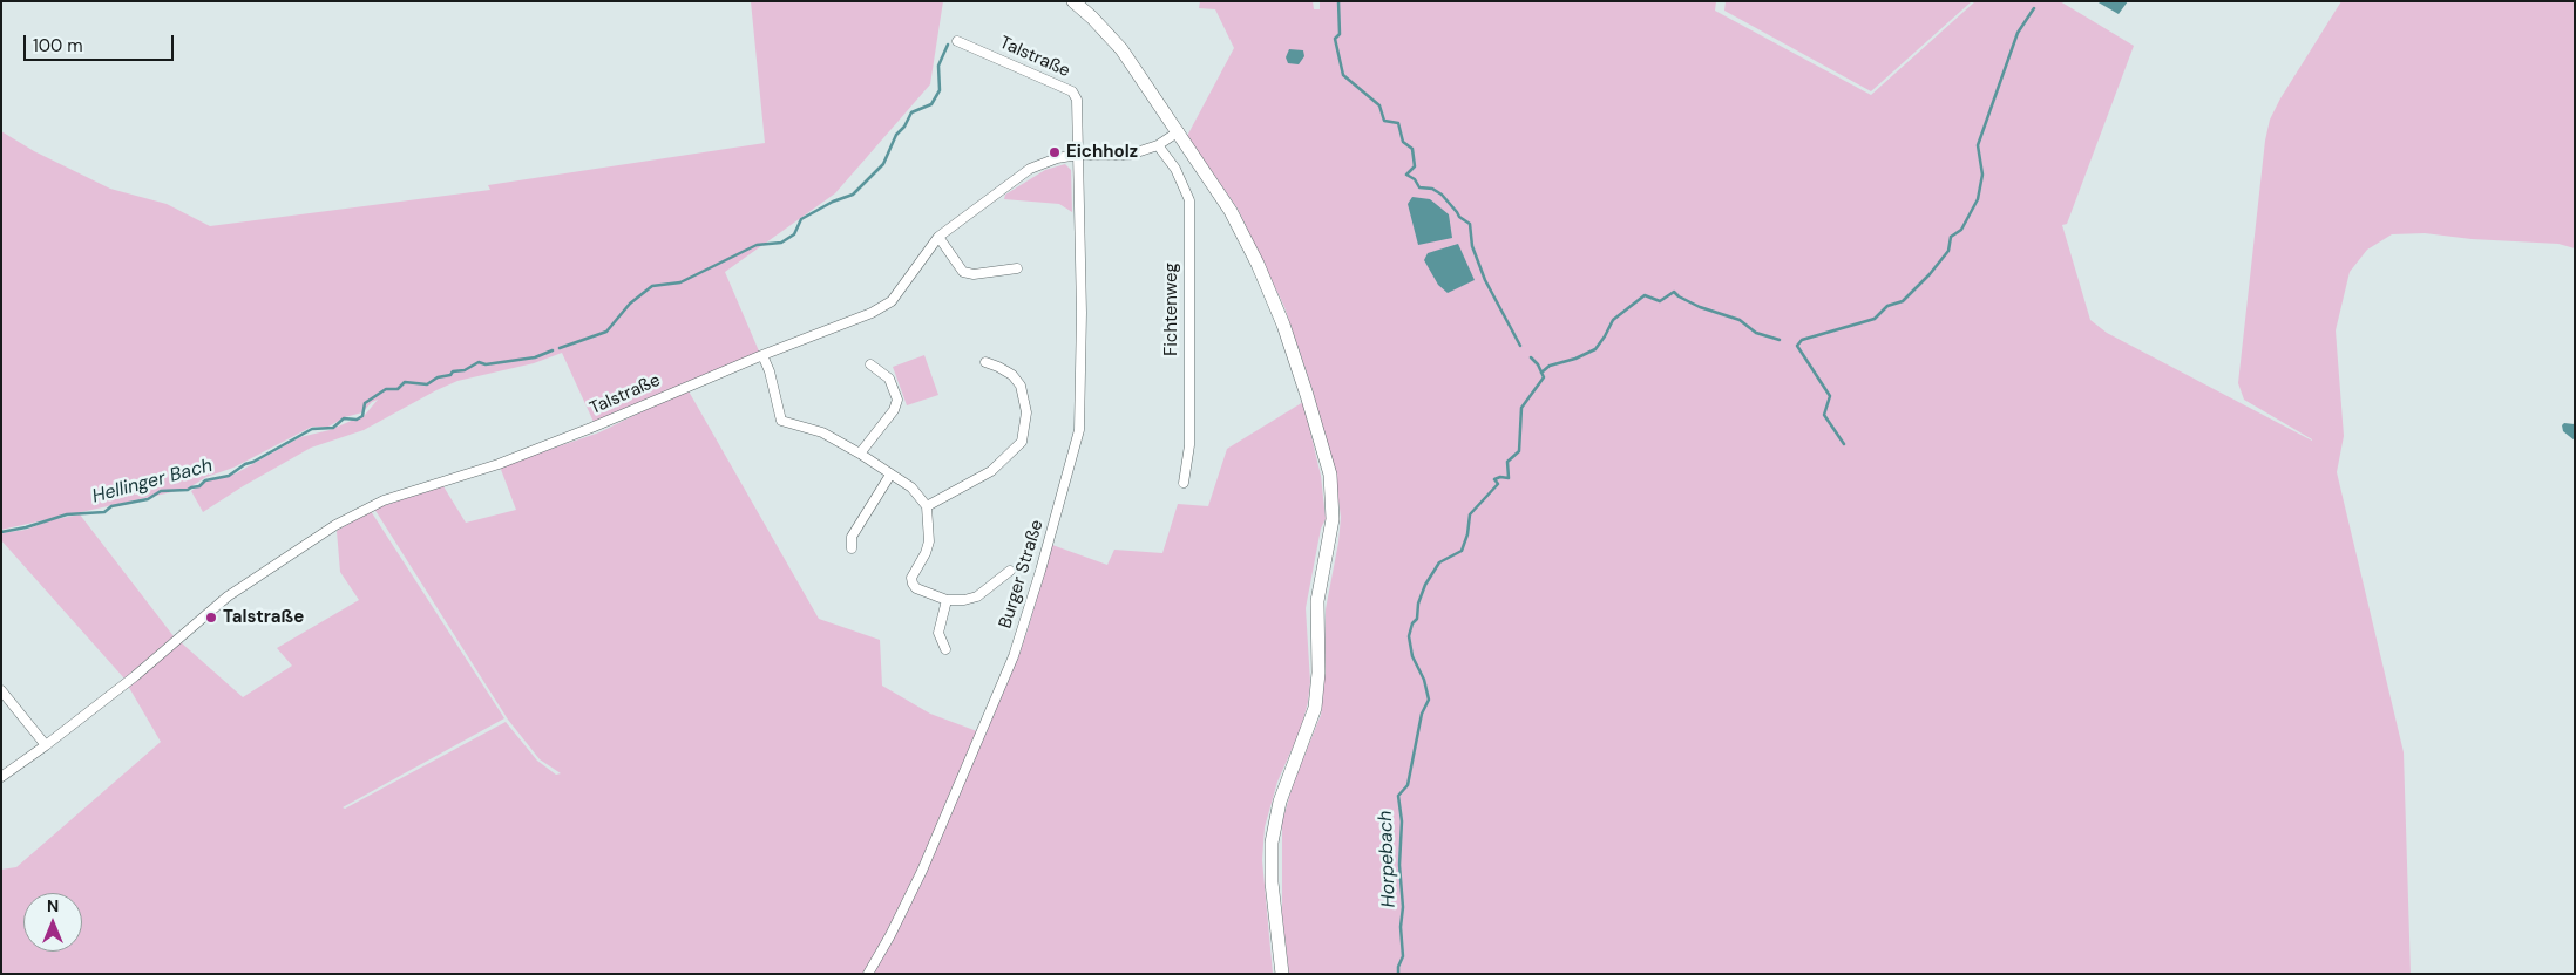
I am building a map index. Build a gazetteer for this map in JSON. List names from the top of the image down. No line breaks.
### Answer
{"streets":{"street":["Talstraße","Fichtenweg","Burger Straße"]},"crossings":[["Talstraße","Fichtenweg"],["Talstraße","Burger Straße"]],"water":["Hellinger Bach","Horpebach"],"places":["Eichholz","Talstraße"],"scale_bar":"100 m","north":"top"}
